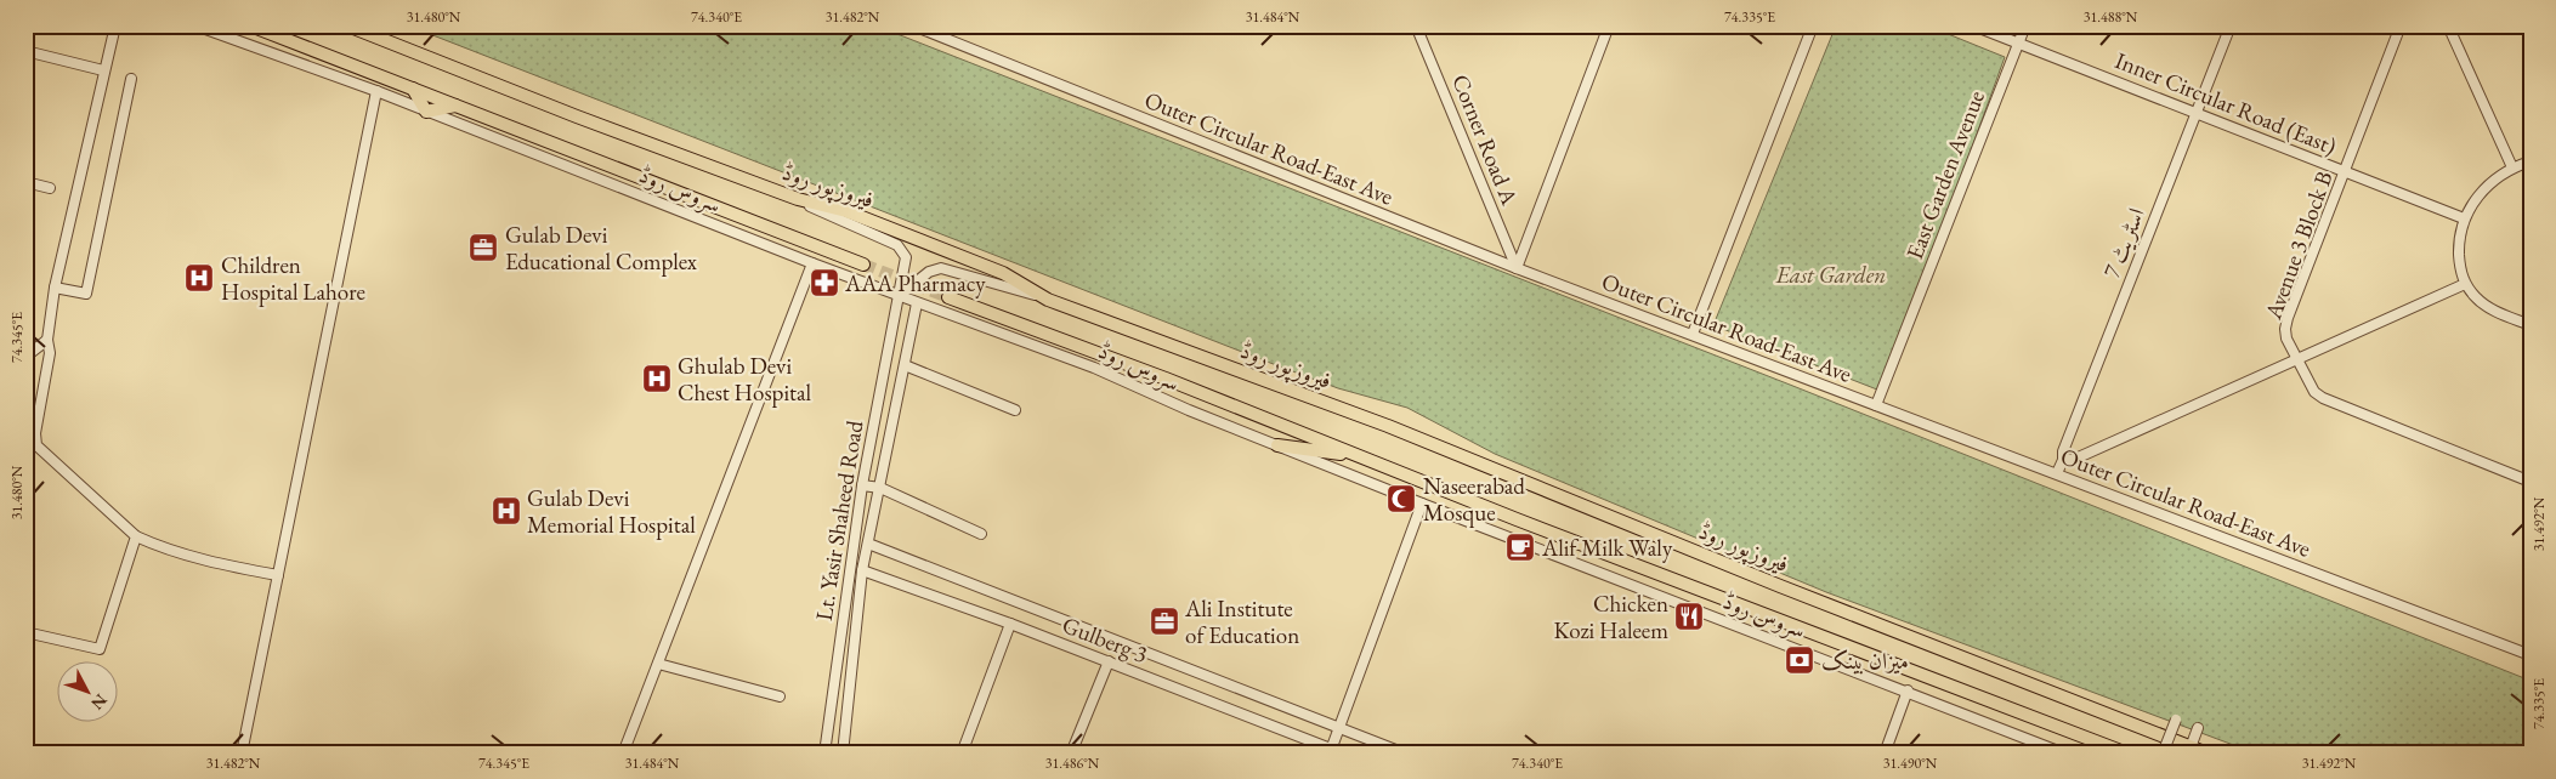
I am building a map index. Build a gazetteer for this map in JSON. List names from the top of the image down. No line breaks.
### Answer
{"streets":{"main road":["فیروزپور روڈ"],"street":["Inner Circular Road (East)","Corner Road A","Outer Circular Road-East Ave","East Garden Avenue","سروس روڈ","اسٹریٹ 7","Avenue 3 Block B","Lt. Yasir Shaheed Road","Gulberg 3"]},"crossings":[["Inner Circular Road (East)","East Garden Avenue"],["Inner Circular Road (East)","اسٹریٹ 7"],["Inner Circular Road (East)","Avenue 3 Block B"],["Corner Road A","Outer Circular Road-East Ave"],["Outer Circular Road-East Ave","East Garden Avenue"],["Outer Circular Road-East Ave","اسٹریٹ 7"],["فیروزپور روڈ","Lt. Yasir Shaheed Road"],["سروس روڈ","Lt. Yasir Shaheed Road"]],"parks":["East Garden"],"places":{"office":["Gulab Devi Educational Complex","Ali Institute of Education"],"hospital":["Children Hospital Lahore","Ghulab Devi Chest Hospital","Gulab Devi Memorial Hospital"],"pharmacy":["AAA Pharmacy"],"mosque":["Naseerabad Mosque"],"cafe":["Alif Milk Waly"],"restaurant":["Chicken Kozi Haleem"],"bank":["میزان بینک"]},"north":"bottom right","coordinates":["31.480°N","74.340°E","31.482°N","31.484°N","74.335°E","31.488°N","74.345°E","31.492°N","31.486°N","31.490°N"]}
